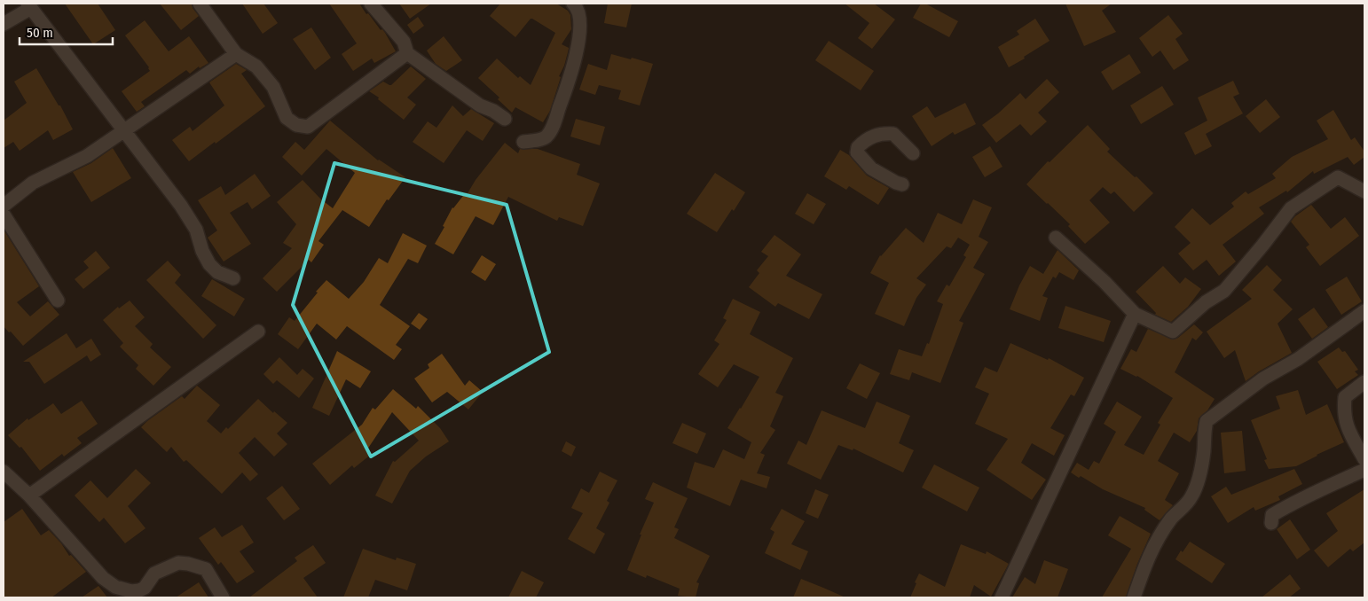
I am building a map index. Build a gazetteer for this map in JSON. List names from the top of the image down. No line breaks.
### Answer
{"scale_bar":"50 m"}
